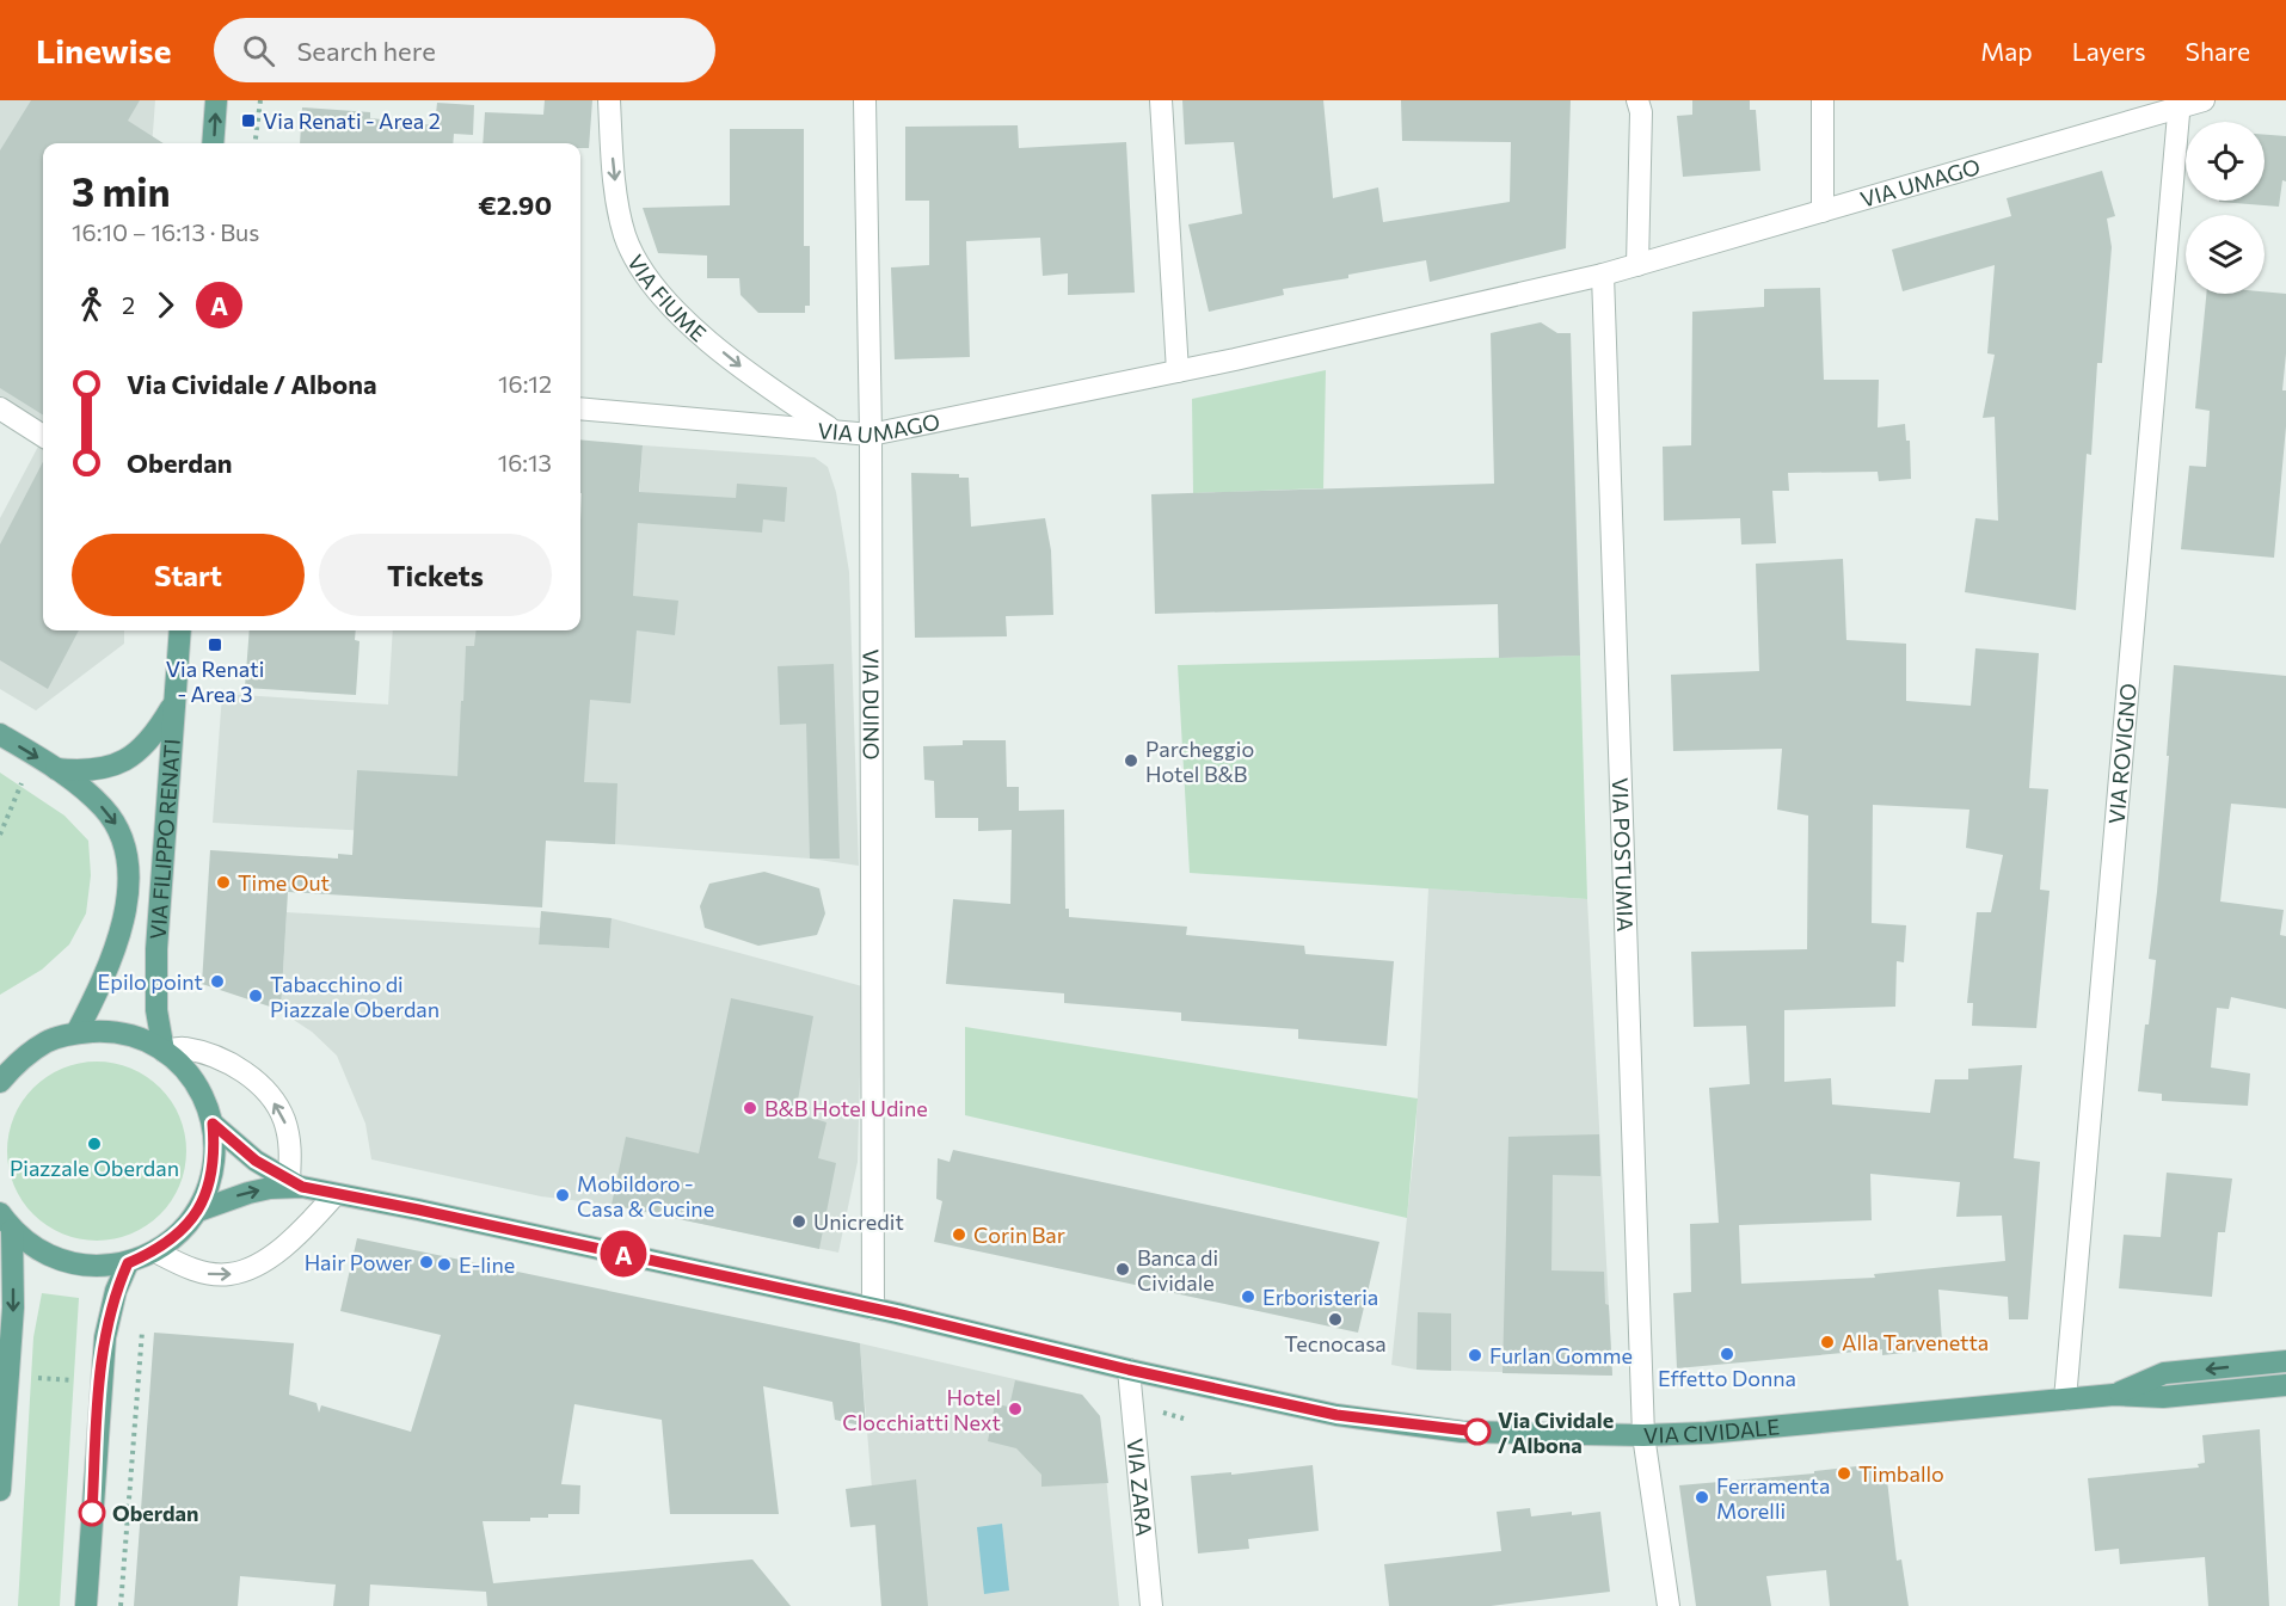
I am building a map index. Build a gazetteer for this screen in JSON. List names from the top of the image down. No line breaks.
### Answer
{"streets":{"main road":["VIA FILIPPO RENATI","VIA CIVIDALE"],"street":["VIA UMAGO","VIA FIUME","VIA DUINO","VIA ROVIGNO","VIA POSTUMIA","VIA ZARA"]},"crossings":[["VIA UMAGO","VIA FIUME"],["VIA UMAGO","VIA DUINO"],["VIA UMAGO","VIA ROVIGNO"],["VIA UMAGO","VIA POSTUMIA"],["VIA DUINO","VIA CIVIDALE"],["VIA ROVIGNO","VIA CIVIDALE"],["VIA POSTUMIA","VIA CIVIDALE"],["VIA CIVIDALE","VIA ZARA"]],"one_way":["VIA FIUME"],"places":{"transit":["Via Renati - Area 2","Via Renati - Area 3"],"other":["Parcheggio Hotel B&B","Time Out","Epilo point","Tabacchino di Piazzale Oberdan","B&B Hotel Udine","Piazzale Oberdan","Mobildoro - Casa & Cucine","Unicredit","Corin Bar","Hair Power","E-line","Banca di Cividale","Erboristeria","Tecnocasa","Alla Tarvenetta","Effetto Donna","Furlan Gomme","Hotel Clocchiatti Next","Via Cividale / Albona","Timballo","Ferramenta Morelli","Oberdan"]},"lines":["bus line A"],"page":{"header":"Linewise","search":"Search here","nav":["Map","Layers","Share"],"on_map":"A","heading":["3 min","16:10 – 16:13 · Bus","€2.90"],"legs":["2","A"],"list":[{"name":"Via Cividale / Albona","value":"16:12"},{"name":"Oberdan","value":"16:13"}],"buttons":["Start","Tickets"]}}
